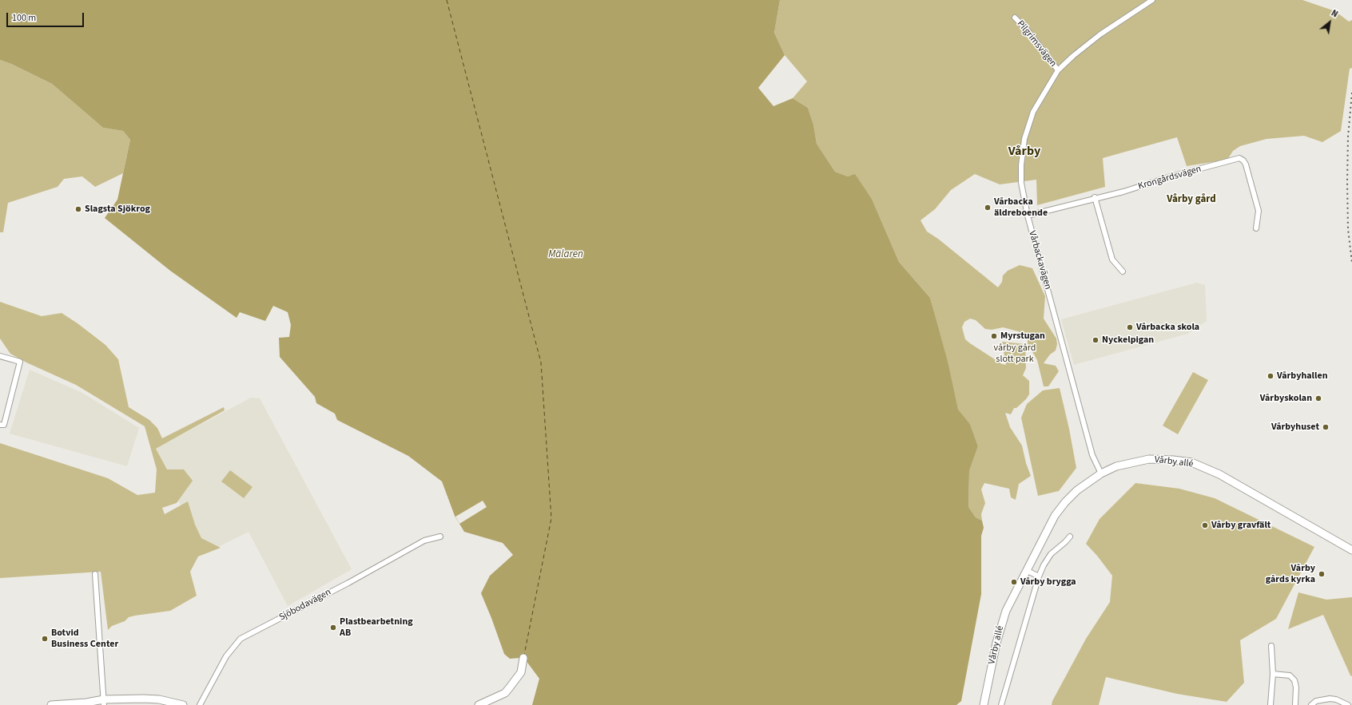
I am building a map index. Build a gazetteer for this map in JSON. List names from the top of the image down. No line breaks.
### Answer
{"streets":{"street":["Pilgrimsvägen","Krongårdsvägen","Vårbackavägen","Vårby allé","Sjöbodavägen"]},"crossings":[["Pilgrimsvägen","Vårbackavägen"],["Krongårdsvägen","Vårbackavägen"],["Vårbackavägen","Vårby allé"]],"districts":["Vårby","Vårby gård"],"water":["Mälaren"],"parks":["vårby gård slott park"],"places":["Vårbacka äldreboende","Slagsta Sjökrog","Vårbacka skola","Myrstugan","Nyckelpigan","Vårbyhallen","Vårbyskolan","Vårbyhuset","Vårby gravfält","Vårby gårds kyrka","Vårby brygga","Plastbearbetning AB","Botvid Business Center"],"scale_bar":"100 m","north":"top right"}
